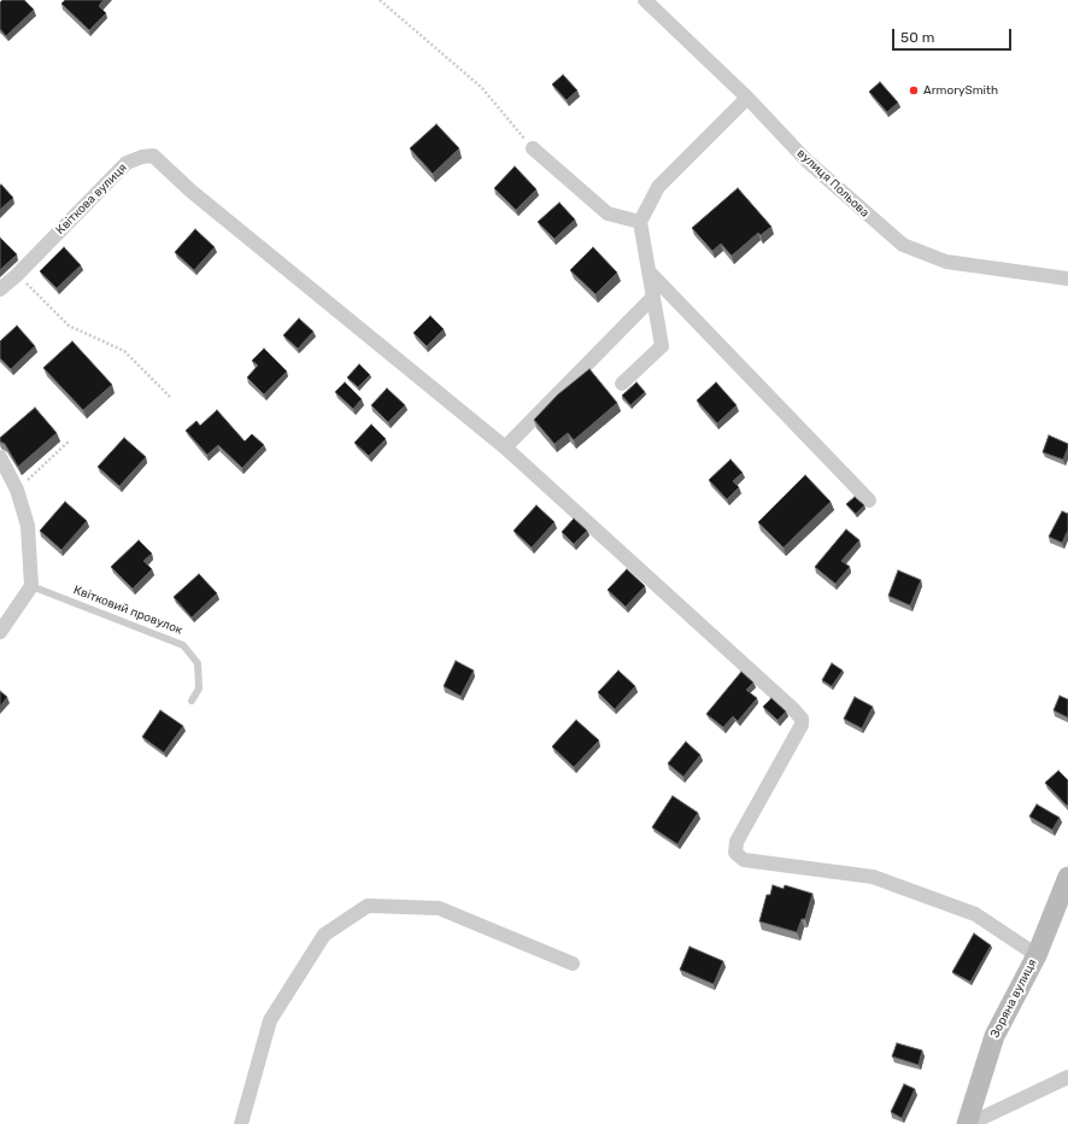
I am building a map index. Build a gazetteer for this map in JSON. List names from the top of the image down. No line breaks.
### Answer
{"streets":{"street":["вулиця Польова","Квіткова вулиця","Зоряна вулиця"],"lane":["Квітковий провулок"]},"places":["ArmorySmith"],"scale_bar":"50 m"}
